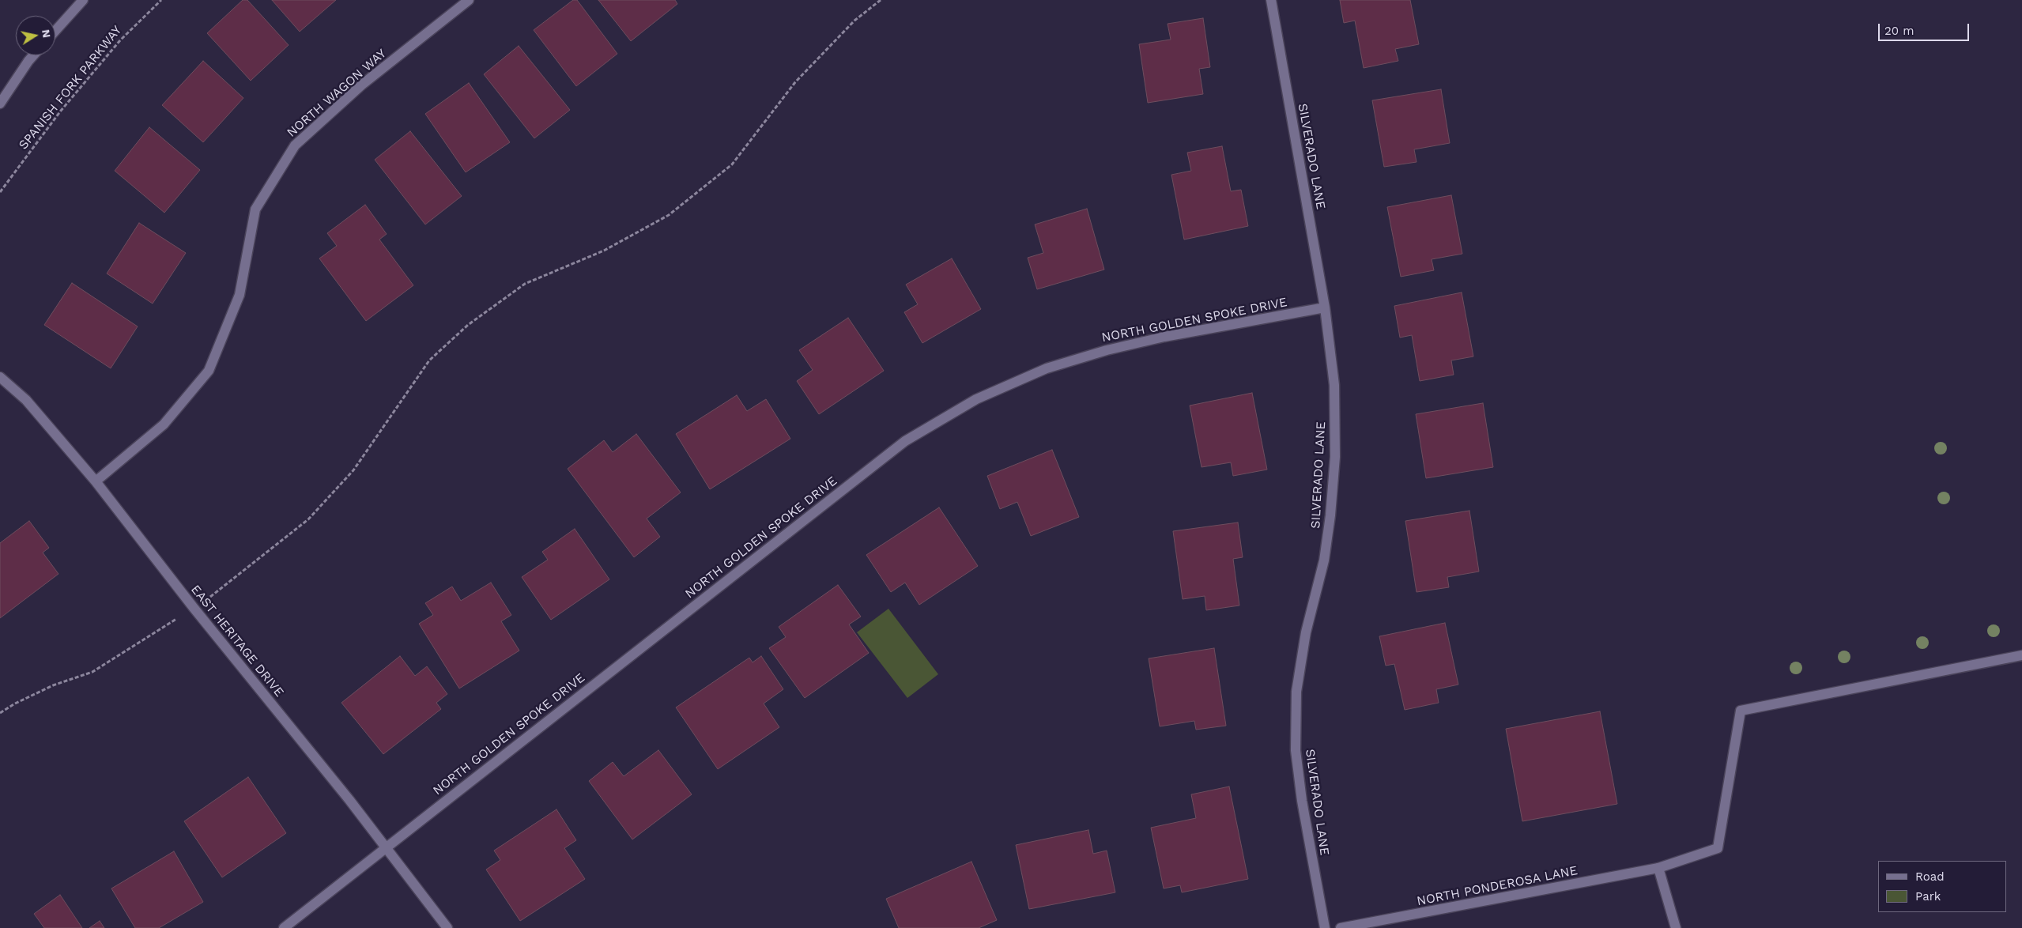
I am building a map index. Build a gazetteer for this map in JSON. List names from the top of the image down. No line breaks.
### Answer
{"streets":{"street":["NORTH WAGON WAY","SILVERADO LANE","NORTH GOLDEN SPOKE DRIVE","EAST HERITAGE DRIVE","NORTH PONDEROSA LANE"],"path":["SPANISH FORK PARKWAY"]},"crossings":[["NORTH WAGON WAY","EAST HERITAGE DRIVE"],["SILVERADO LANE","NORTH GOLDEN SPOKE DRIVE"],["NORTH GOLDEN SPOKE DRIVE","EAST HERITAGE DRIVE"]],"legend":["Road","Park"],"scale_bar":"20 m","north":"right"}
